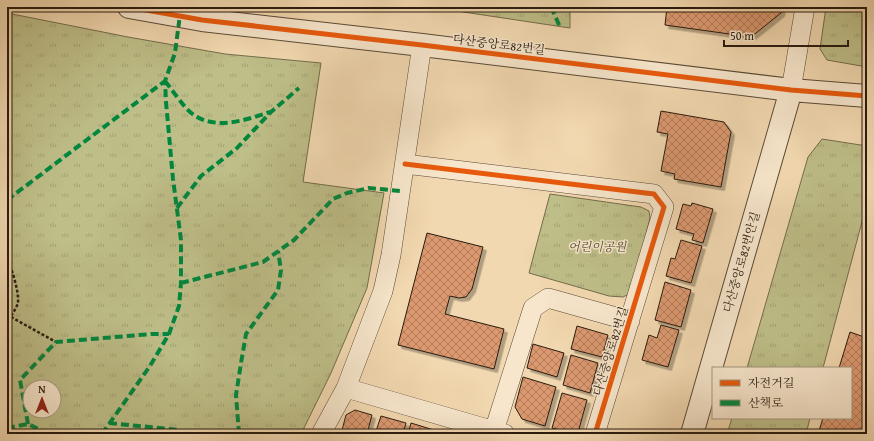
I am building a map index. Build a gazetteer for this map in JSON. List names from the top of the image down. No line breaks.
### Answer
{"streets":{"street":["다산중앙로82번길","다산중앙로82번안길"]},"crossings":[["다산중앙로82번길","다산중앙로82번안길"]],"parks":["어린이공원"],"legend":["자전거길","산책로"],"scale_bar":"50 m","north":"top"}
